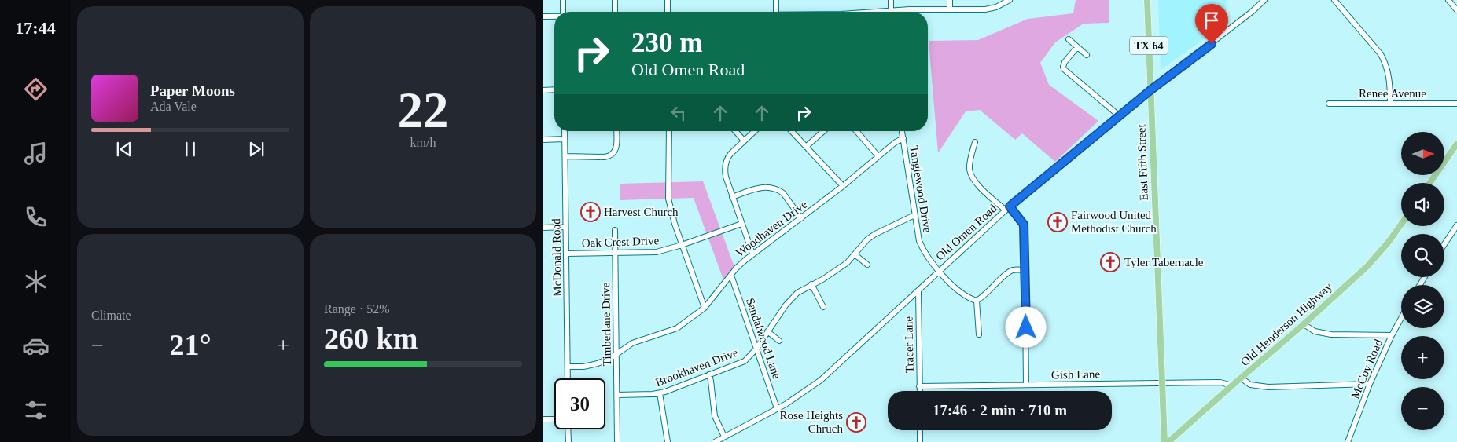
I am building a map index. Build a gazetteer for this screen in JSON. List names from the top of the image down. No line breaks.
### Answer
{"streets":{"main road":["TX 64","East Fifth Street","Old Henderson Highway"],"street":["Renee Avenue","Tanglewood Drive","Woodhaven Drive","Old Omen Road","Oak Crest Drive","McDonald Road","Timberlane Drive","Sandalwood Lane","Tracer Lane","Brookhaven Drive","McCoy Road","Gish Lane"]},"crossings":[["East Fifth Street","Old Omen Road"],["East Fifth Street","Gish Lane"],["Tanglewood Drive","Woodhaven Drive"],["Tanglewood Drive","Old Omen Road"],["Tanglewood Drive","Brookhaven Drive"],["Woodhaven Drive","McDonald Road"],["Woodhaven Drive","Timberlane Drive"],["Woodhaven Drive","Sandalwood Lane"],["Old Omen Road","Sandalwood Lane"],["Old Omen Road","Tracer Lane"],["Oak Crest Drive","McDonald Road"],["Oak Crest Drive","Timberlane Drive"],["Timberlane Drive","Brookhaven Drive"],["Old Henderson Highway","Gish Lane"],["Sandalwood Lane","Brookhaven Drive"],["Tracer Lane","Gish Lane"]],"places":{"church":["Harvest Church","Fairwood United Methodist Church","Tyler Tabernacle","Rose Heights Chruch"]},"north":"right","page":{"tabs":"17:44","tile":[["22","km/h"],"Climate",["Range · 52%","260 km"]],"turn":["230 m","Old Omen Road"],"song":["Paper Moons","Ada Vale"],"map_buttons":["+","−"],"heat":["−","21°","+"],"limit":"30","trip":"17:46 · 2 min · 710 m"}}
